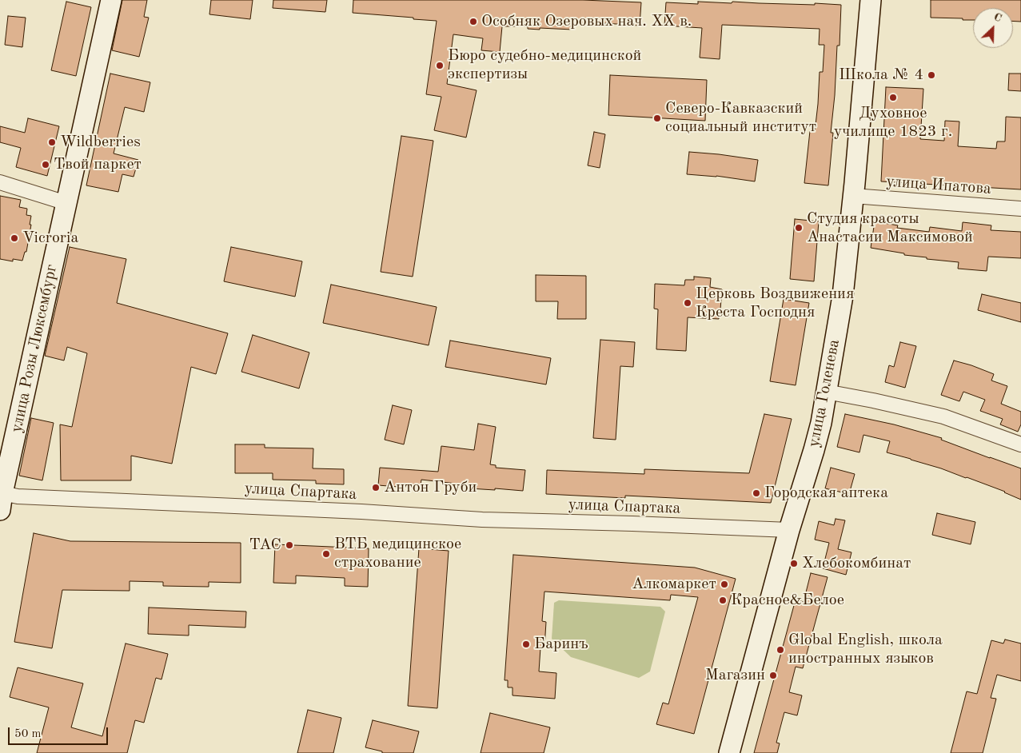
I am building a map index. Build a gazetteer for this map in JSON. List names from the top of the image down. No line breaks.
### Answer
{"streets":{"main road":["улица Розы Люксембург","улица Голенева"],"street":["улица Ипатова","улица Спартака"]},"crossings":[["улица Ипатова","улица Голенева"],["улица Розы Люксембург","улица Спартака"],["улица Голенева","улица Спартака"]],"places":["Особняк Озеровых нач. ХХ в.","Бюро судебно-медицинской экспертизы","Школа № 4","Духовное училище 1823 г.","Северо-Кавказский социальный институт","Wildberries","Твой паркет","Студия красоты Анастасии Максимовой","Vicroria","Церковь Воздвижения Креста Господня","Антон Груби","Городская аптека","ТАС","ВТБ медицинское страхование","Хлебокомбинат","Алкомаркет","Красное&Белое","Баринъ","Global English, школа иностранных языков","Магазин"],"scale_bar":"50 m","north":"top right"}
